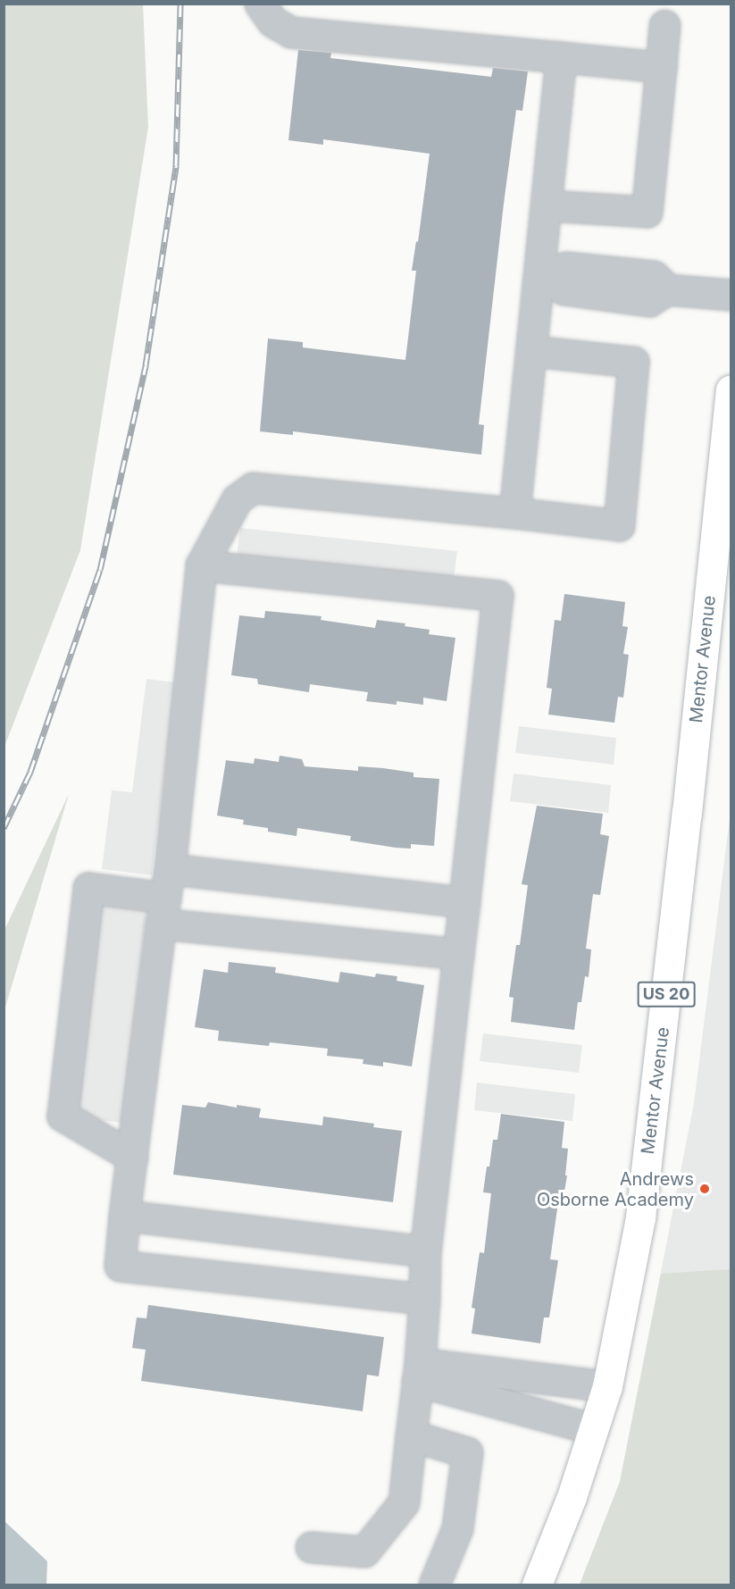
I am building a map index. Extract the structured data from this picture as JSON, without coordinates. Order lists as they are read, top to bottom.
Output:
{
  "streets": {
    "main road": ["Mentor Avenue", "US 20"]
  },
  "places": ["Andrews Osborne Academy"]
}
